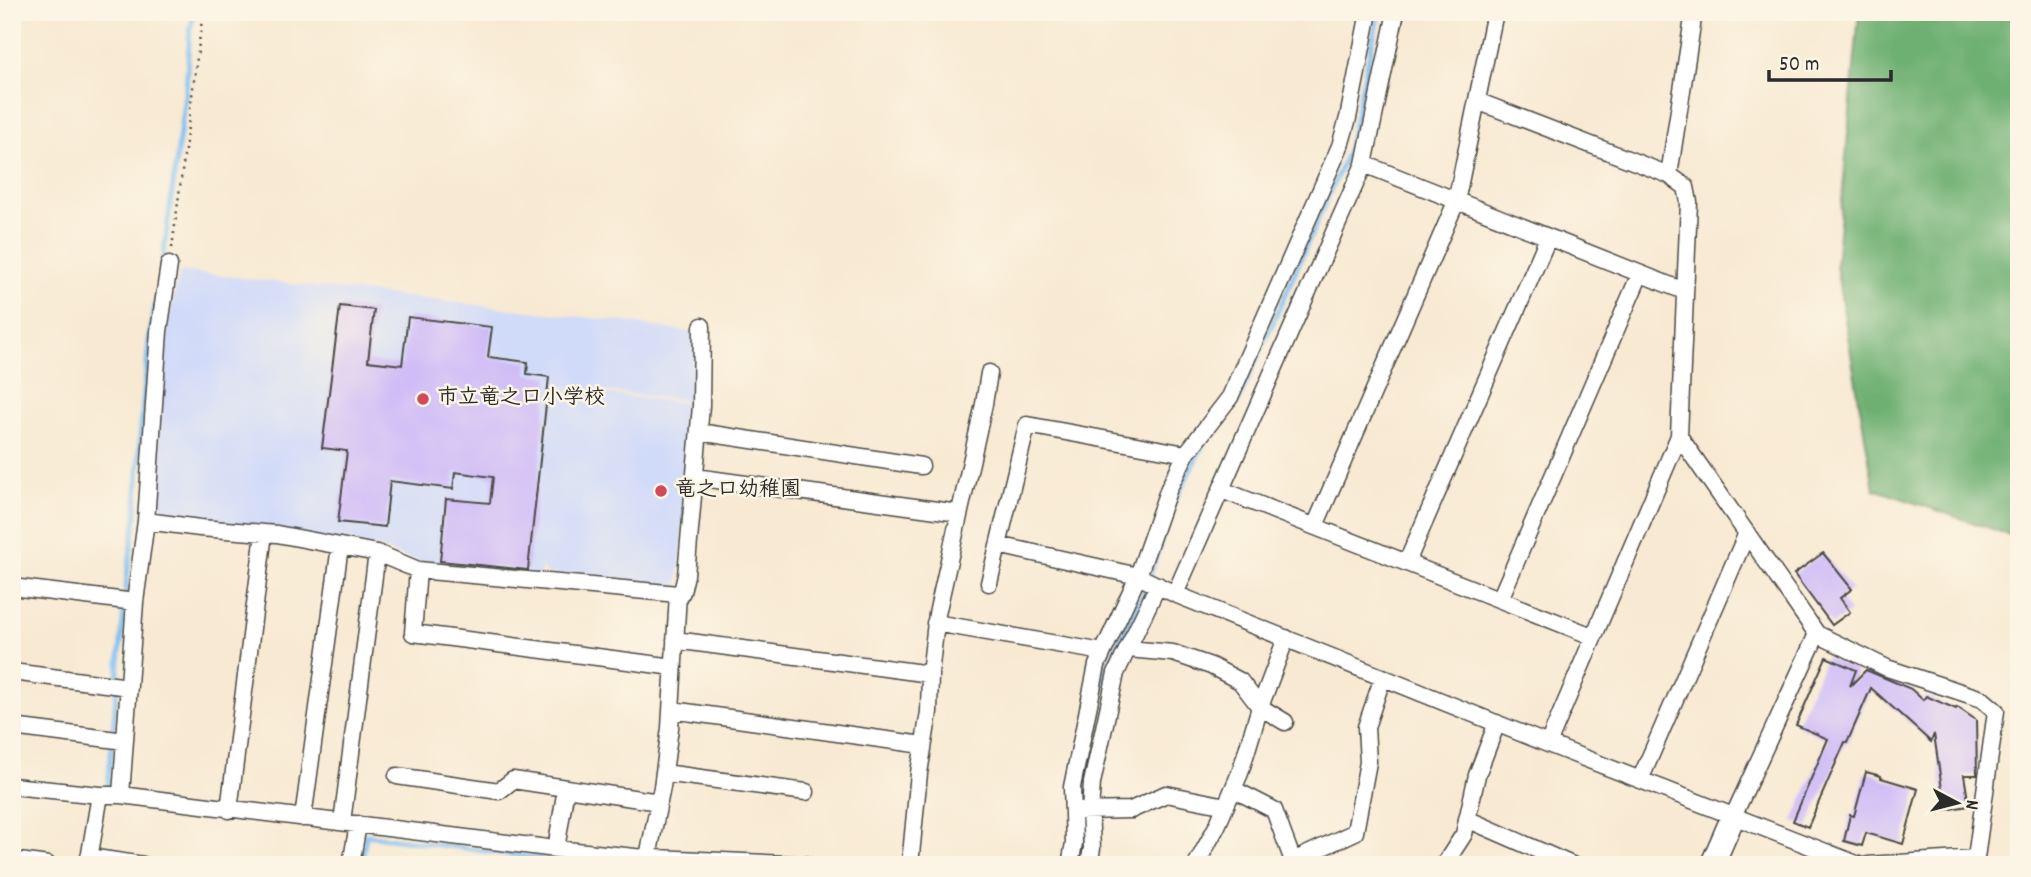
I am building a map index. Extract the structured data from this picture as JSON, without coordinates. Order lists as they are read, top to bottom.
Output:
{
  "places": ["市立竜之口小学校", "竜之口幼稚園"],
  "scale_bar": "50 m",
  "north": "right"
}
